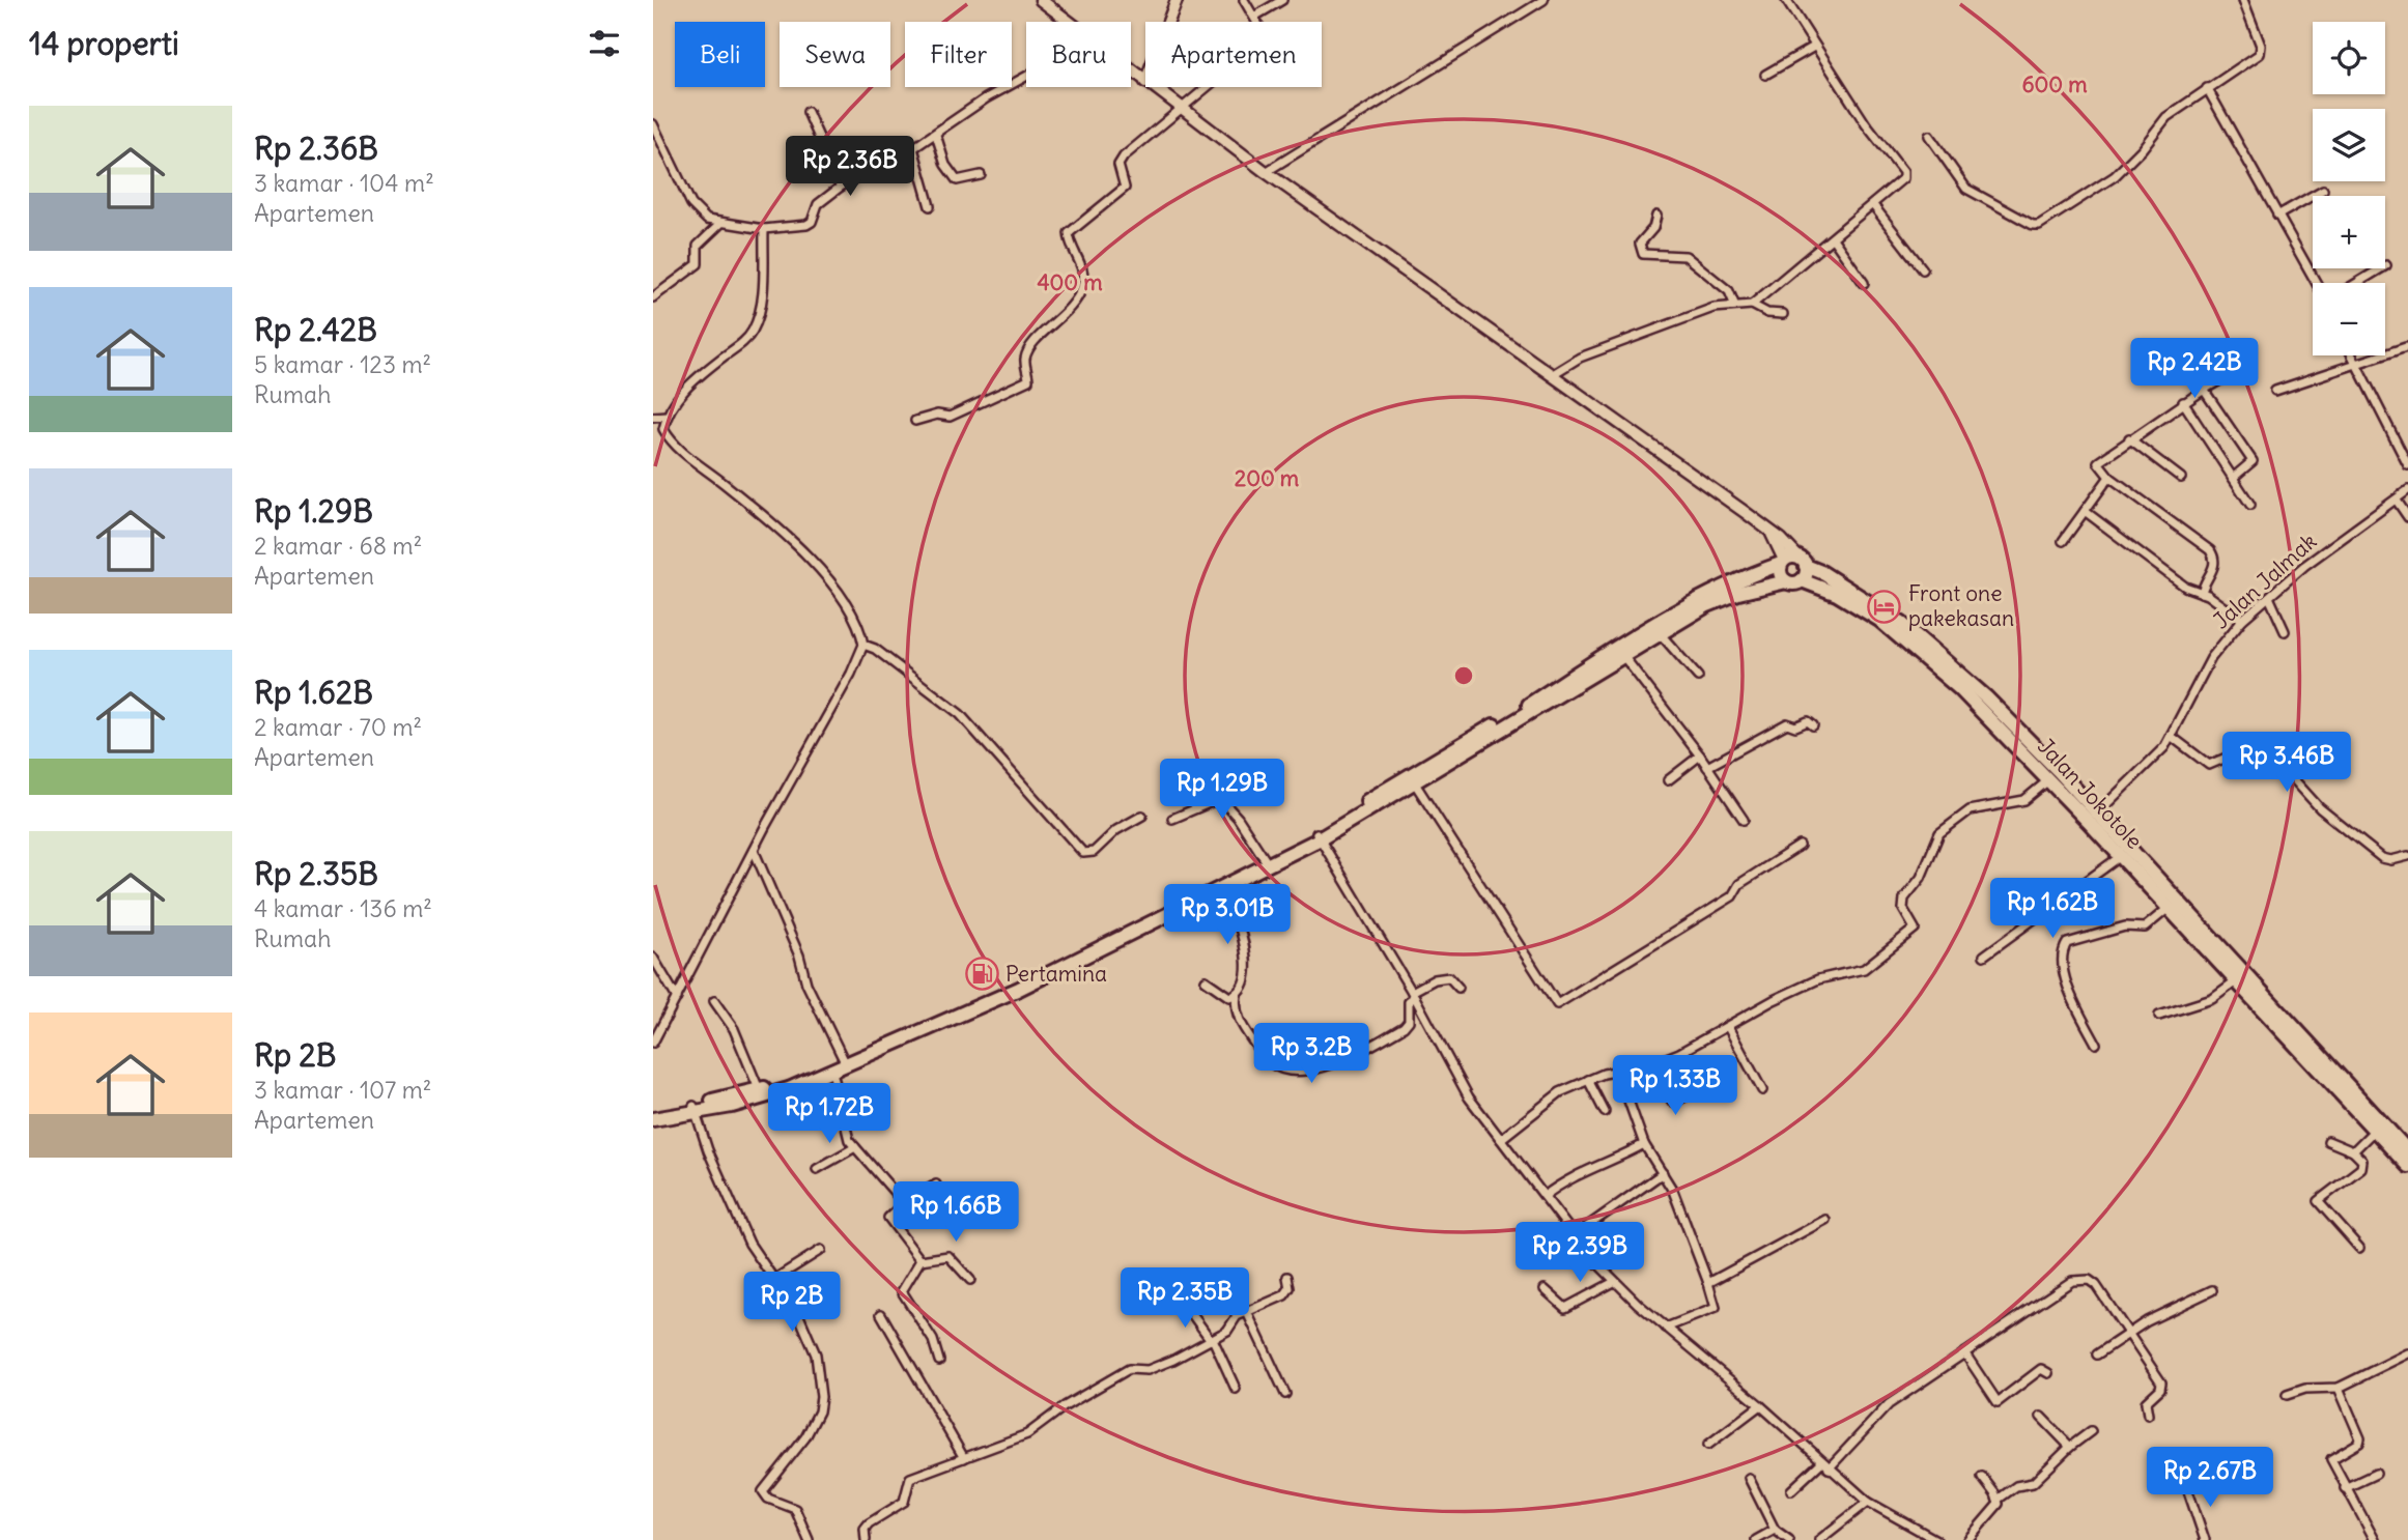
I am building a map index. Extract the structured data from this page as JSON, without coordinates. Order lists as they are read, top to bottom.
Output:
{
  "streets": {
    "highway": ["Jalan Jokotole"],
    "street": ["Jalan Jalmak"]
  },
  "crossings": [
    ["Jalan Jalmak", "Jalan Jokotole"]
  ],
  "places": {
    "hotel": ["Front one pakekasan"],
    "fuel station": ["Pertamina"]
  },
  "page": {
    "heading": "14 properti",
    "map_buttons": ["+", "−"],
    "chip": [
      "Beli",
      "Sewa",
      "Filter",
      "Baru",
      "Apartemen"
    ],
    "list": [
      {
        "name": "Rp 2.36B",
        "note": "3 kamar · 104 m² · Apartemen"
      },
      {
        "name": "Rp 2.42B",
        "note": "5 kamar · 123 m² · Rumah"
      },
      {
        "name": "Rp 1.29B",
        "note": "2 kamar · 68 m² · Apartemen"
      },
      {
        "name": "Rp 1.62B",
        "note": "2 kamar · 70 m² · Apartemen"
      },
      {
        "name": "Rp 2.35B",
        "note": "4 kamar · 136 m² · Rumah"
      },
      {
        "name": "Rp 2B",
        "note": "3 kamar · 107 m² · Apartemen"
      }
    ],
    "price": [
      "Rp 2.36B",
      "Rp 2.42B",
      "Rp 3.46B",
      "Rp 1.29B",
      "Rp 1.62B",
      "Rp 3.01B",
      "Rp 3.2B",
      "Rp 1.33B",
      "Rp 1.72B",
      "Rp 1.66B",
      "Rp 2.39B",
      "Rp 2.35B",
      "Rp 2B",
      "Rp 2.67B"
    ]
  },
  "rings": ["600 m", "400 m", "200 m"]
}
